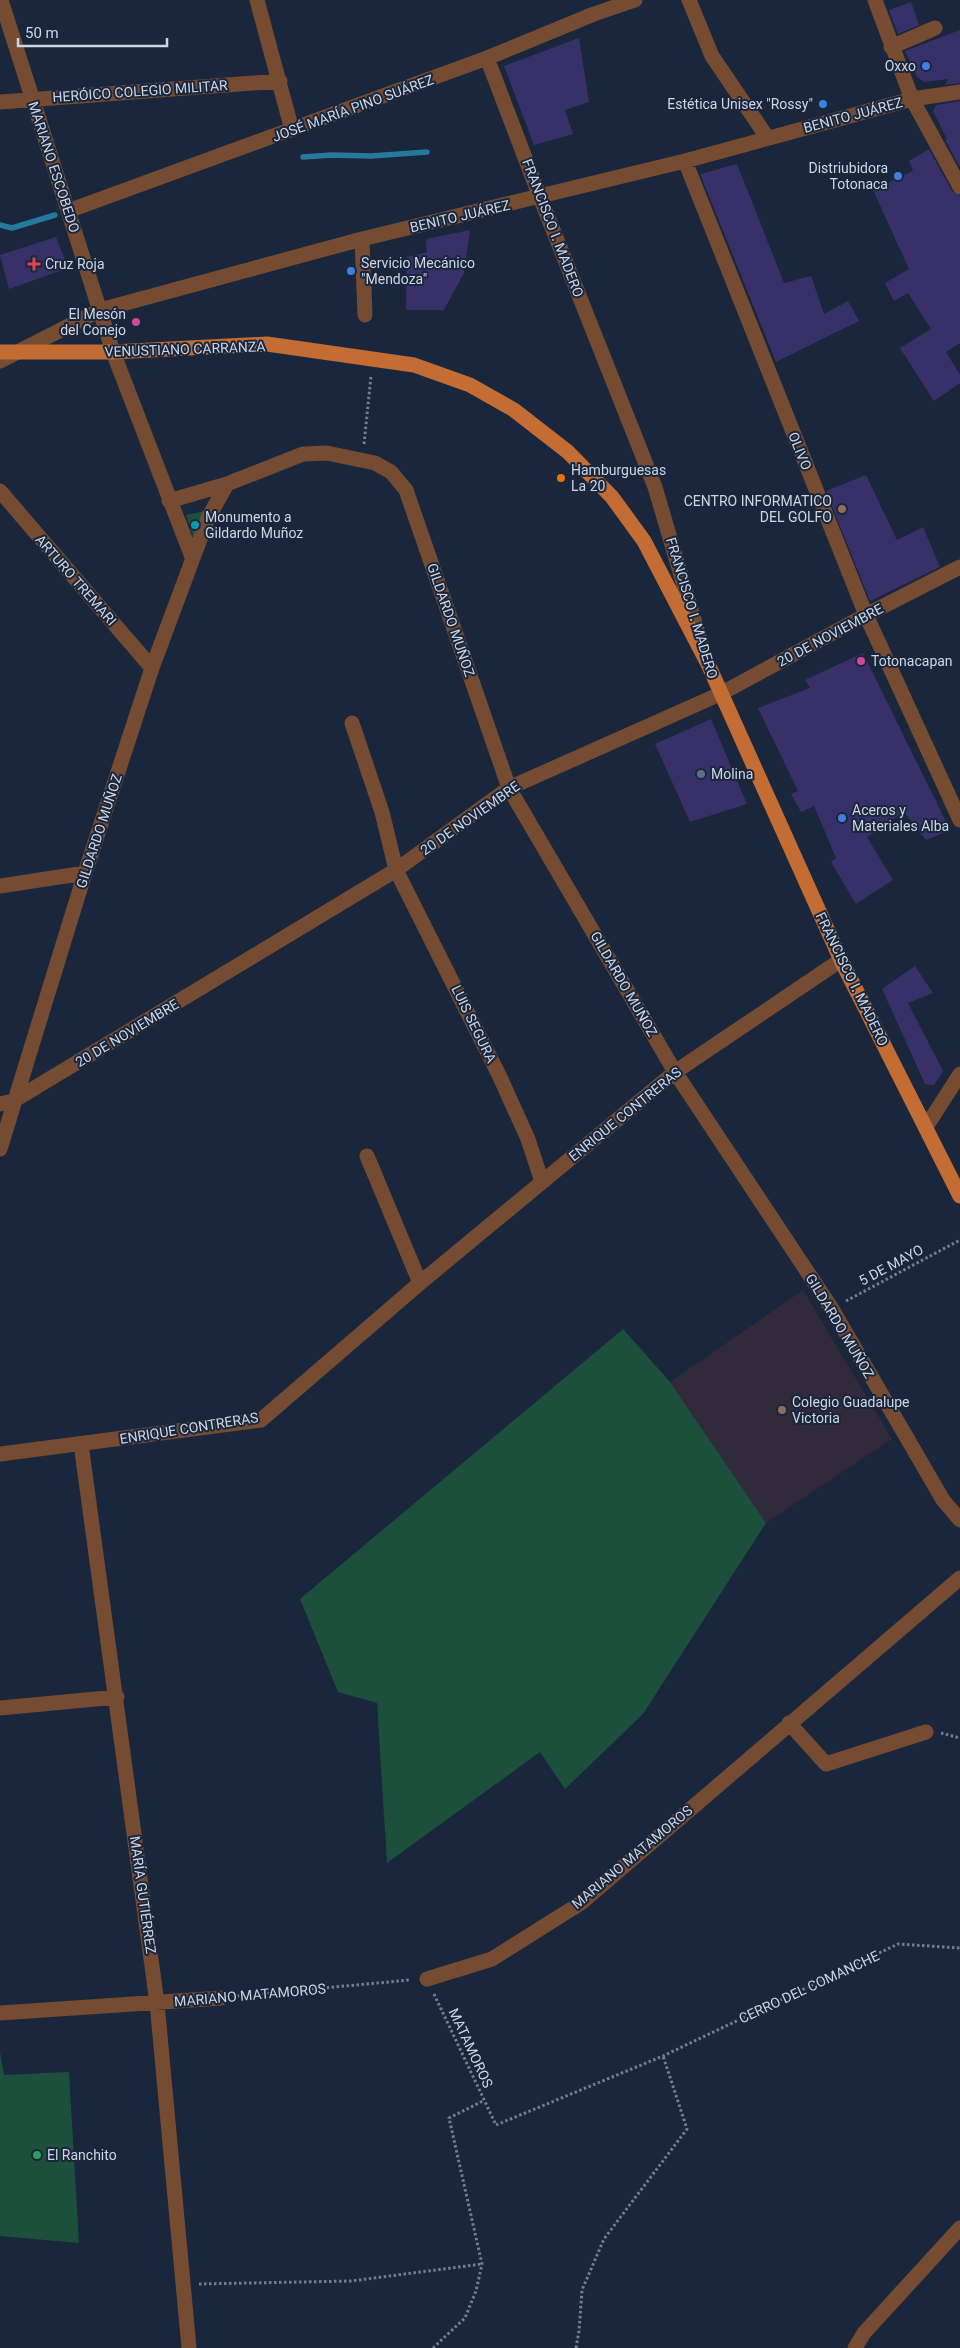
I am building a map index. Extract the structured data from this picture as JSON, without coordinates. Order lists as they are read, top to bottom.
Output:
{
  "streets": {
    "main road": ["FRANCISCO I. MADERO", "VENUSTIANO CARRANZA"],
    "street": [
      "HERÓICO COLEGIO MILITAR",
      "JOSÉ MARÍA PINO SUÁREZ",
      "BENITO JUÁREZ",
      "MARIANO ESCOBEDO",
      "OLIVO",
      "ARTURO TREMARI",
      "GILDARDO MUÑOZ",
      "20 DE NOVIEMBRE",
      "LUIS SEGURA",
      "ENRIQUE CONTRERAS",
      "MARIANO MATAMOROS",
      "MARÍA GUTIÉRREZ"
    ],
    "path": ["5 DE MAYO", "CERRO DEL COMANCHE", "MATAMOROS"]
  },
  "crossings": [
    ["HERÓICO COLEGIO MILITAR", "MARIANO ESCOBEDO"],
    ["JOSÉ MARÍA PINO SUÁREZ", "MARIANO ESCOBEDO"],
    ["JOSÉ MARÍA PINO SUÁREZ", "FRANCISCO I. MADERO"],
    ["BENITO JUÁREZ", "MARIANO ESCOBEDO"],
    ["BENITO JUÁREZ", "FRANCISCO I. MADERO"],
    ["BENITO JUÁREZ", "VENUSTIANO CARRANZA"],
    ["BENITO JUÁREZ", "OLIVO"],
    ["MARIANO ESCOBEDO", "VENUSTIANO CARRANZA"],
    ["MARIANO ESCOBEDO", "GILDARDO MUÑOZ"],
    ["FRANCISCO I. MADERO", "VENUSTIANO CARRANZA"],
    ["FRANCISCO I. MADERO", "20 DE NOVIEMBRE"],
    ["FRANCISCO I. MADERO", "ENRIQUE CONTRERAS"],
    ["OLIVO", "20 DE NOVIEMBRE"],
    ["ARTURO TREMARI", "GILDARDO MUÑOZ"],
    ["GILDARDO MUÑOZ", "20 DE NOVIEMBRE"],
    ["GILDARDO MUÑOZ", "ENRIQUE CONTRERAS"],
    ["GILDARDO MUÑOZ", "5 DE MAYO"],
    ["20 DE NOVIEMBRE", "LUIS SEGURA"],
    ["LUIS SEGURA", "ENRIQUE CONTRERAS"],
    ["ENRIQUE CONTRERAS", "MARÍA GUTIÉRREZ"],
    ["MARIANO MATAMOROS", "MARÍA GUTIÉRREZ"],
    ["MARIANO MATAMOROS", "MATAMOROS"],
    ["CERRO DEL COMANCHE", "MATAMOROS"]
  ],
  "places": {
    "other": [
      "Oxxo",
      "Estética Unisex \"Rossy\"",
      "Distriubidora Totonaca",
      "Servicio Mecánico \"Mendoza\"",
      "El Mesón del Conejo",
      "Hamburguesas La 20",
      "CENTRO INFORMATICO DEL GOLFO",
      "Monumento a Gildardo Muñoz",
      "Totonacapan",
      "Molina",
      "Aceros y Materiales Alba",
      "Colegio Guadalupe Victoria",
      "El Ranchito"
    ],
    "health": ["Cruz Roja"]
  },
  "scale_bar": "50 m"
}
